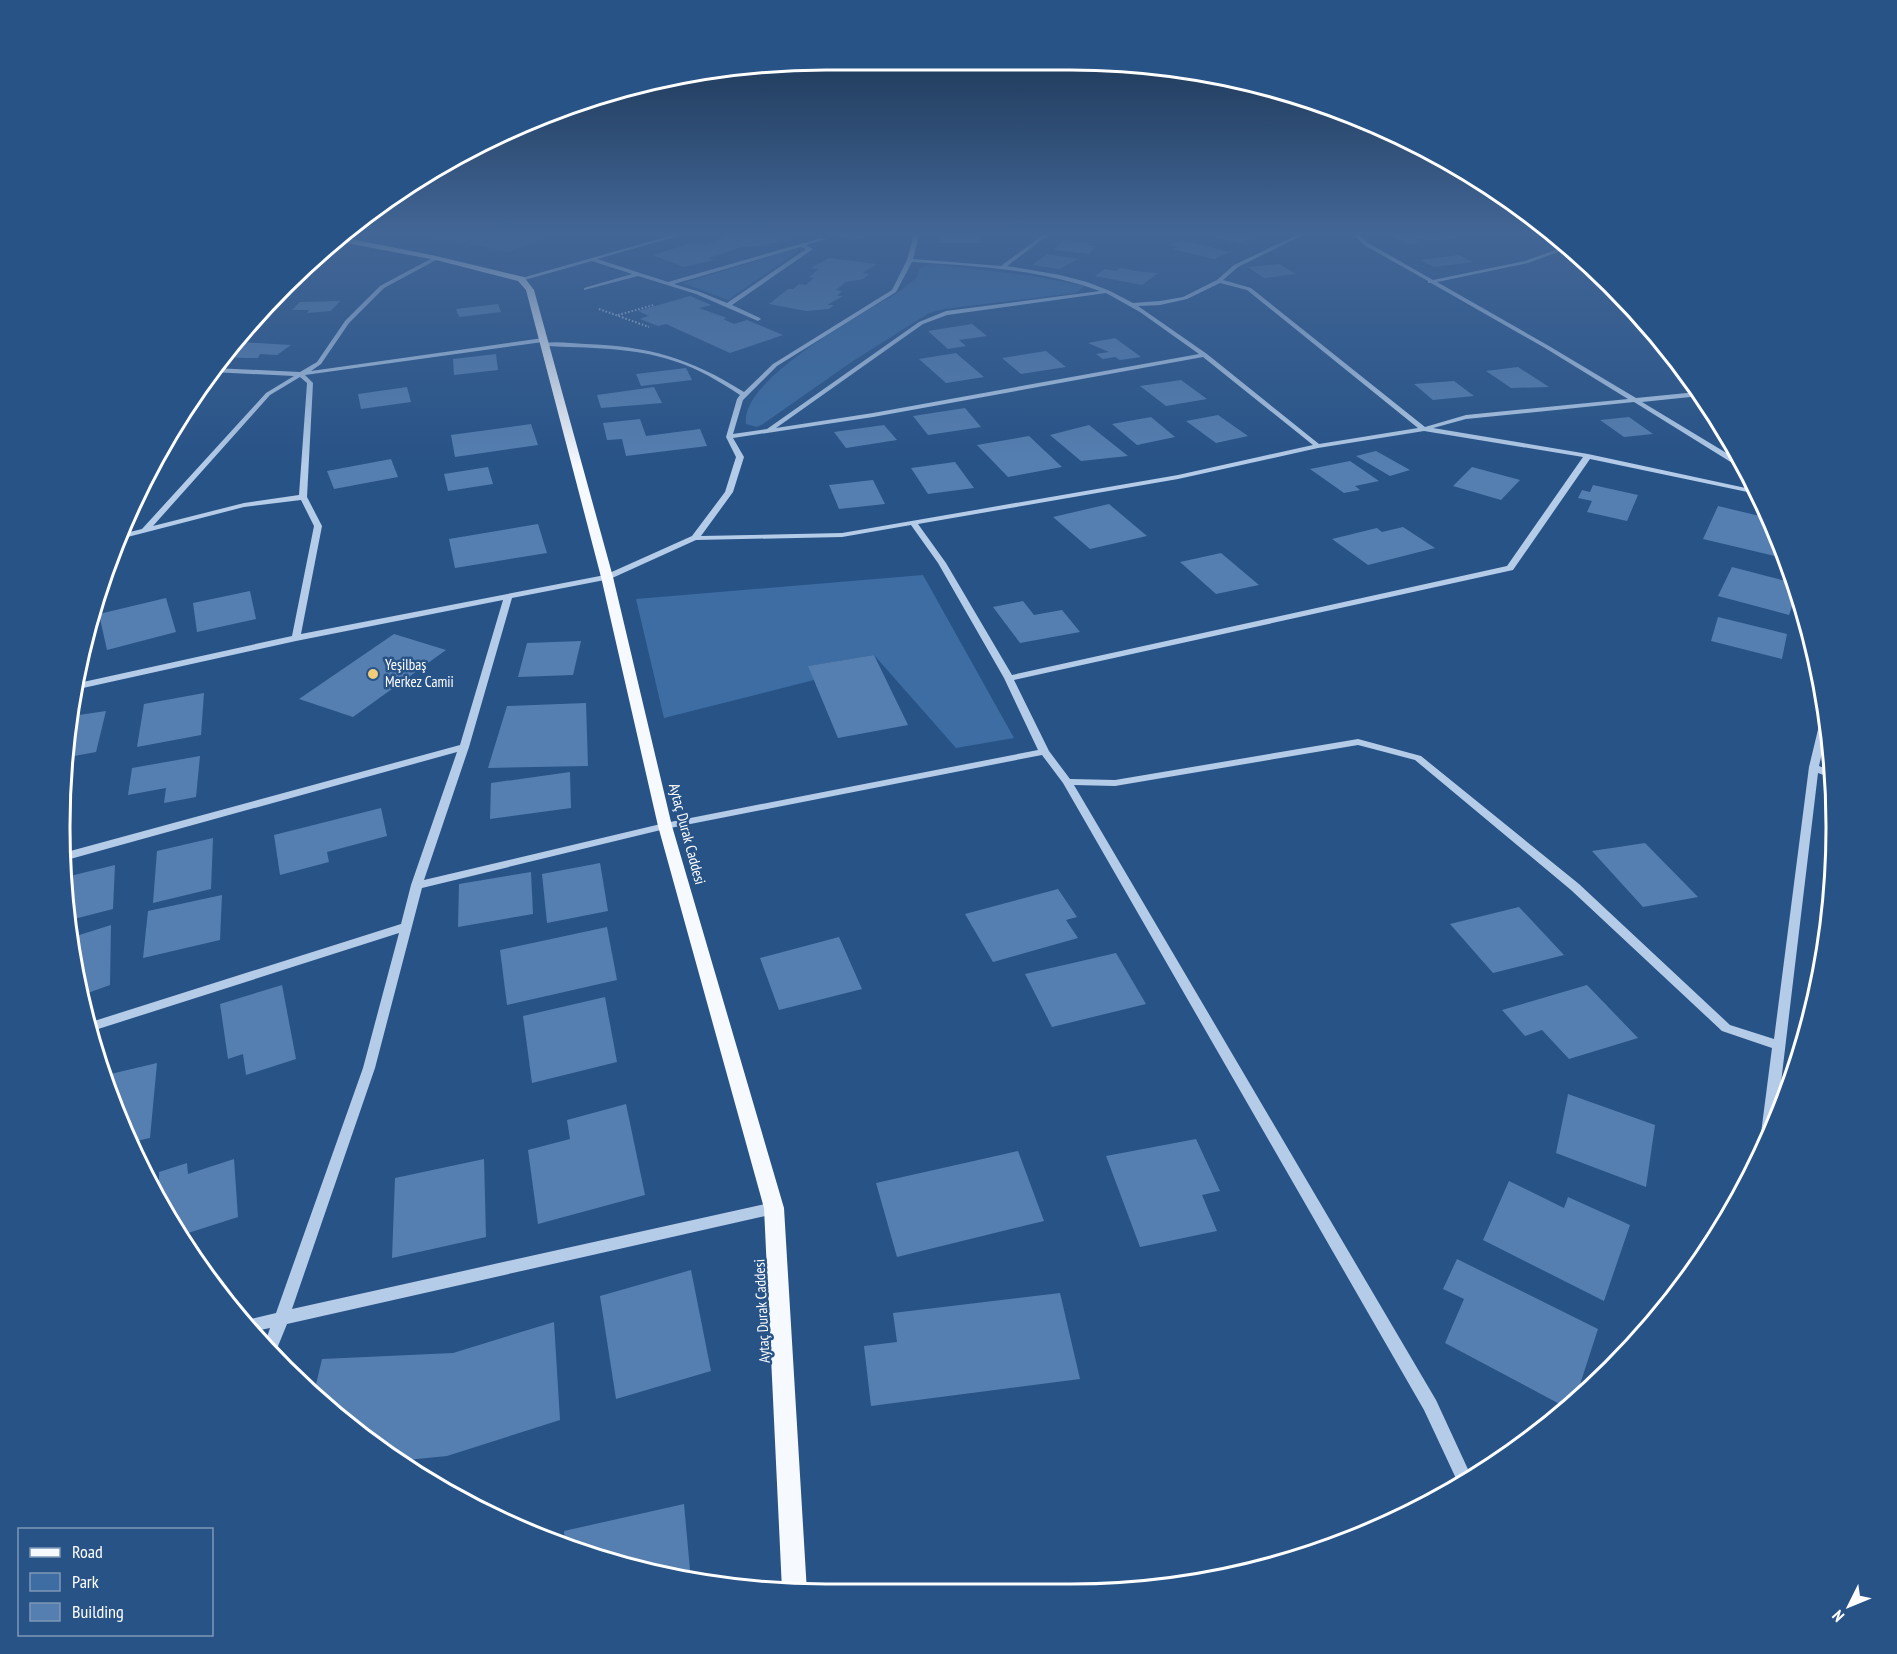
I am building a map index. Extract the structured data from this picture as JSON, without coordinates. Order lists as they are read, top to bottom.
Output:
{
  "streets": {
    "main road": ["Aytaç Durak Caddesi"]
  },
  "places": ["Yeşilbaş Merkez Camii"],
  "legend": ["Road", "Park", "Building"],
  "north": "bottom left"
}
